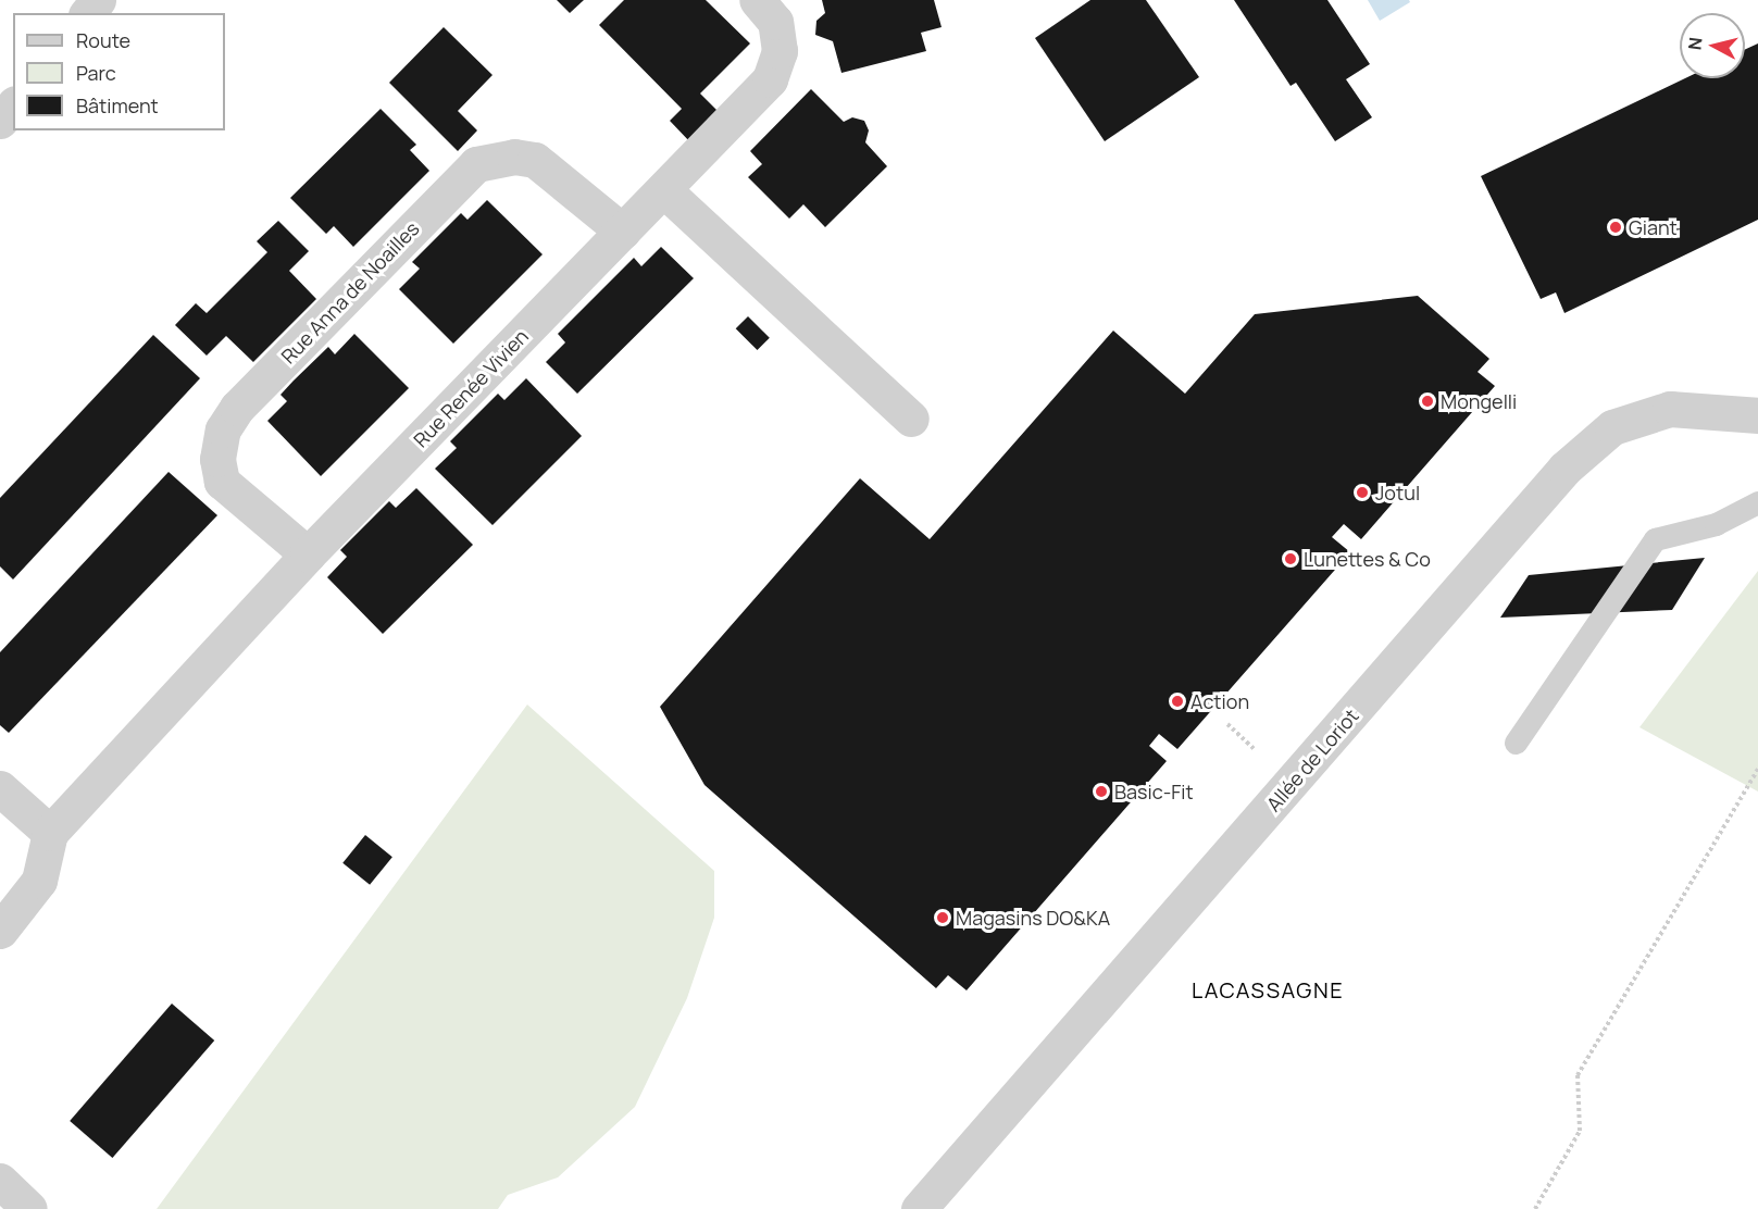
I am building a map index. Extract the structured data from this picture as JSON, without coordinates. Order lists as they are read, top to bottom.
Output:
{
  "streets": {
    "street": ["Rue Anna de Noailles", "Rue Renée Vivien", "Allée de Loriot"]
  },
  "crossings": [
    ["Rue Anna de Noailles", "Rue Renée Vivien"]
  ],
  "districts": ["LACASSAGNE"],
  "places": [
    "Giant",
    "Mongelli",
    "Jotul",
    "Lunettes & Co",
    "Action",
    "Basic-Fit",
    "Magasins DO&KA"
  ],
  "legend": ["Route", "Parc", "Bâtiment"],
  "north": "left"
}
